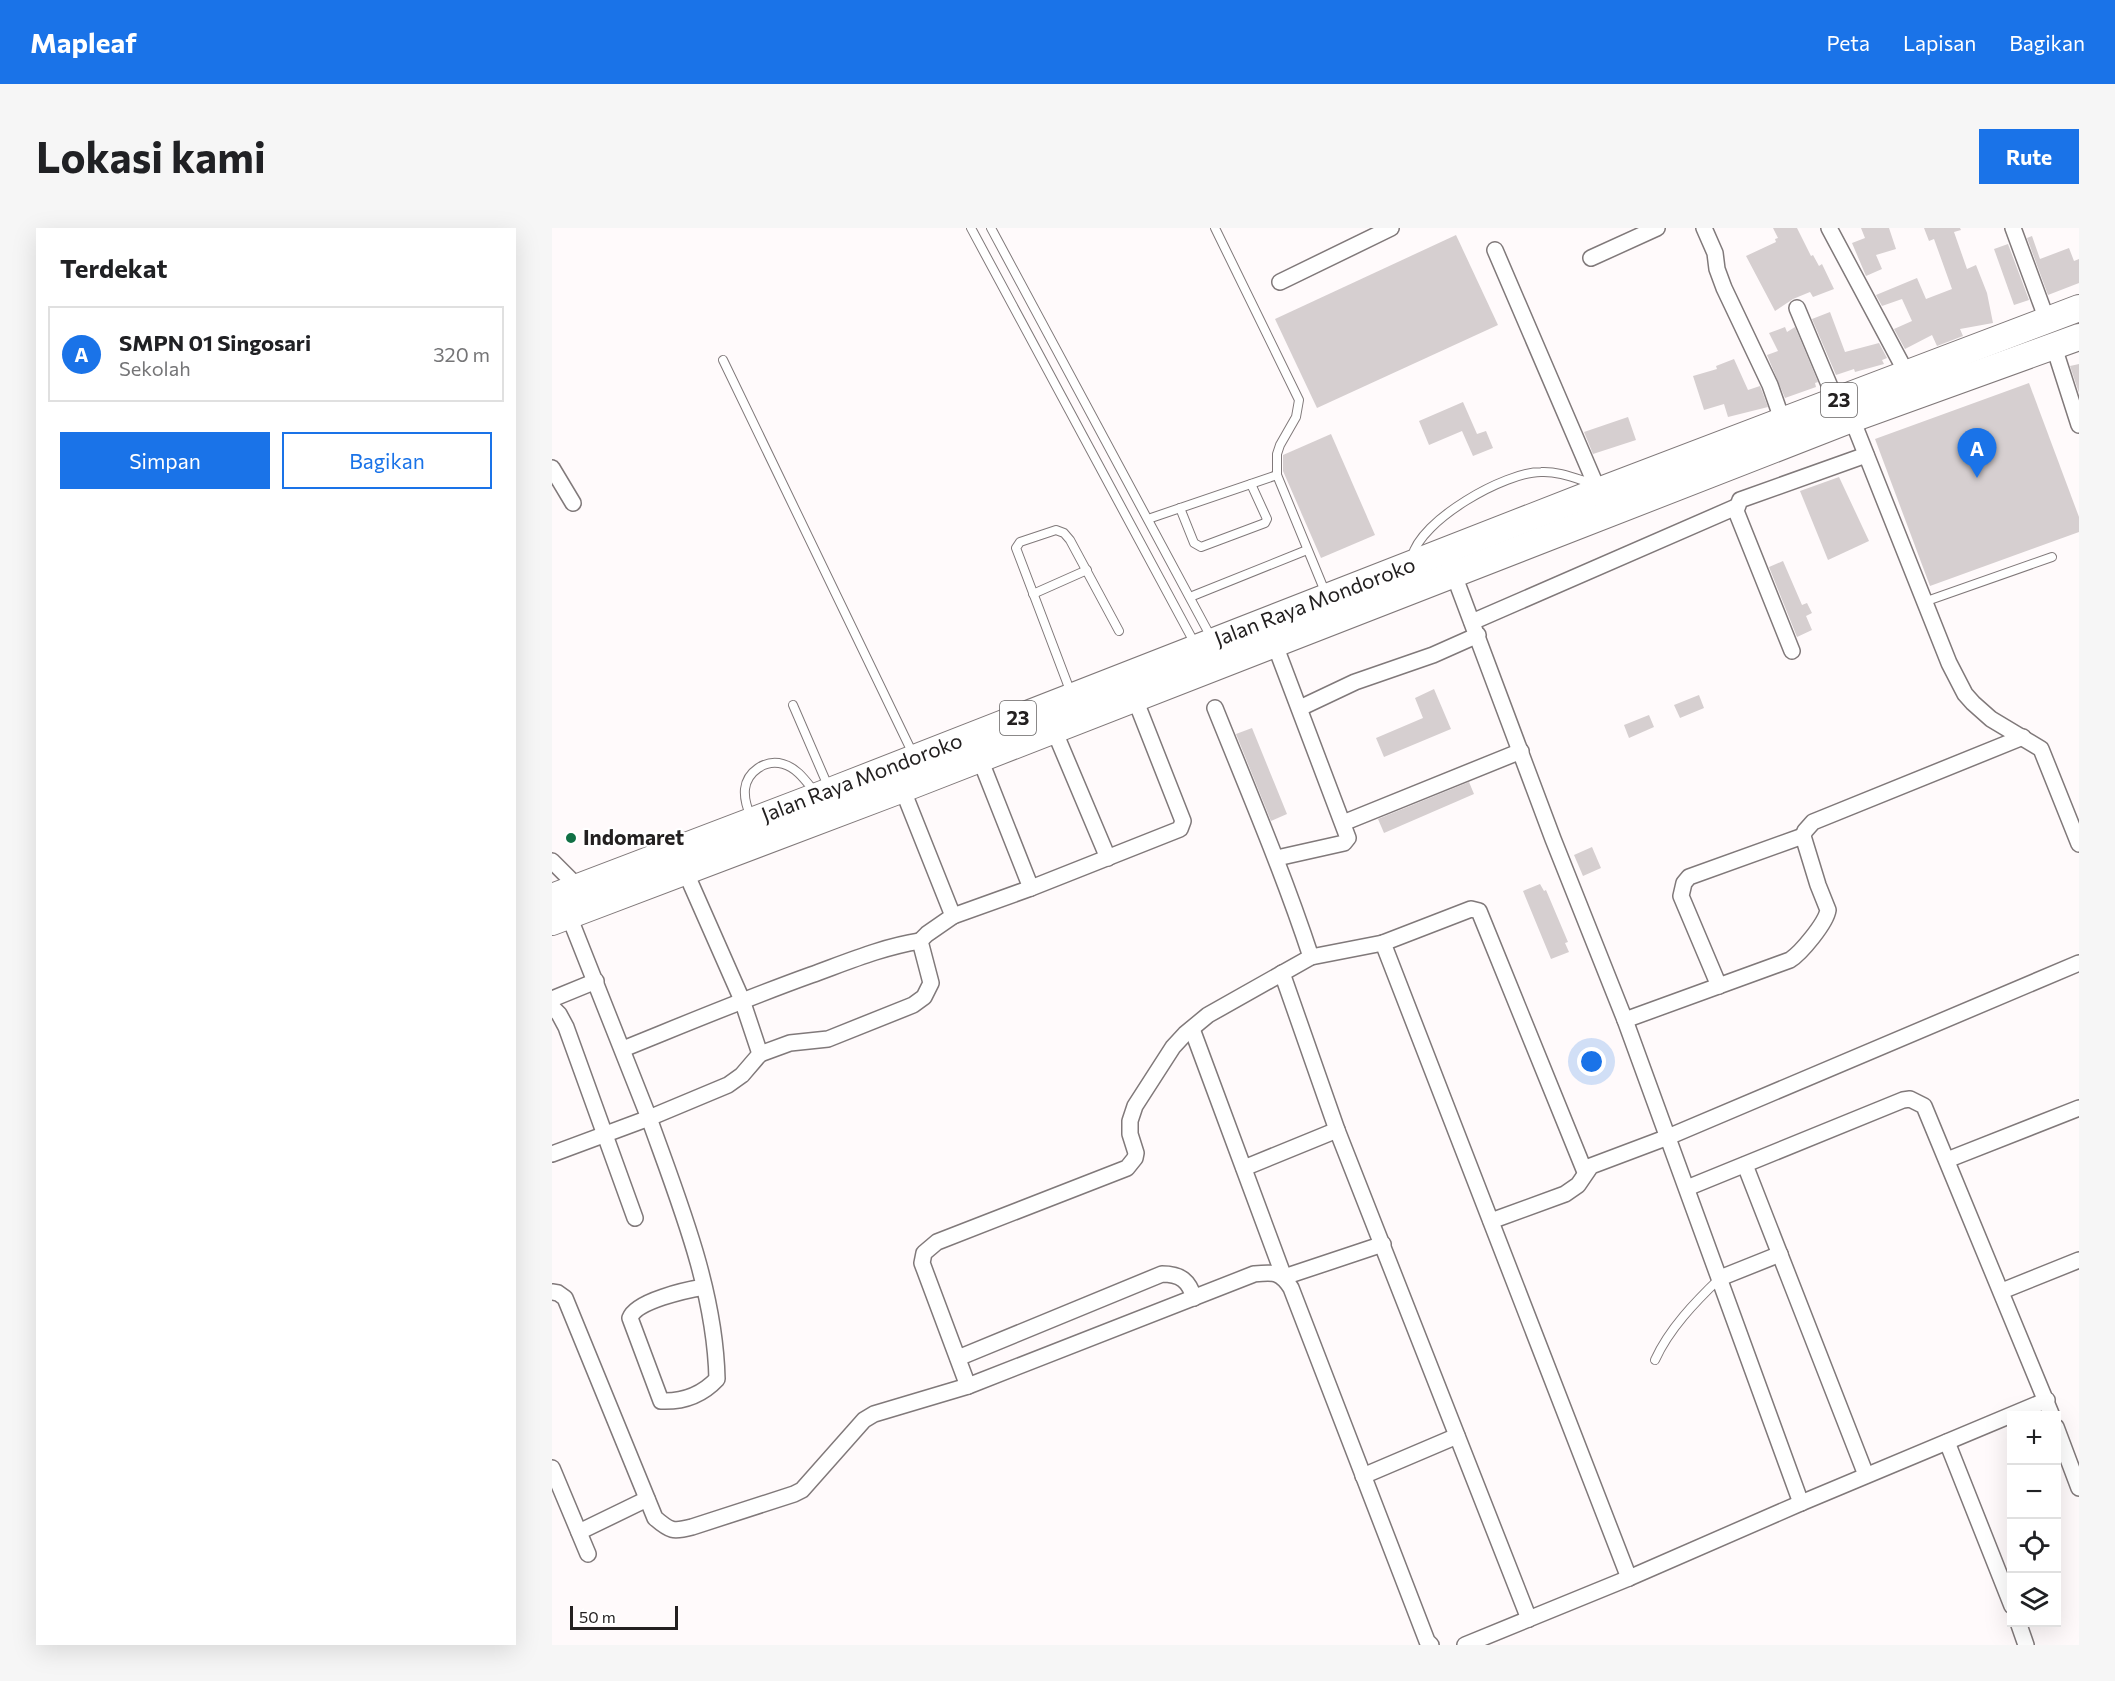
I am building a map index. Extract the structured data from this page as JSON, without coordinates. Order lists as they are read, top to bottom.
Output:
{
  "streets": {
    "highway": ["23", "Jalan Raya Mondoroko"]
  },
  "places": ["Indomaret"],
  "scale_bar": "50 m",
  "page": {
    "header": "Mapleaf",
    "nav": ["Peta", "Lapisan", "Bagikan"],
    "buttons": [
      "Rute",
      ["Simpan", "Bagikan"]
    ],
    "title": "Lokasi kami",
    "heading": "Terdekat",
    "list": [
      {
        "mark": "A",
        "name": "SMPN 01 Singosari",
        "note": "Sekolah",
        "value": "320 m"
      }
    ],
    "pins": "A",
    "map_buttons": ["+", "−"],
    "scale": "50 m"
  }
}
